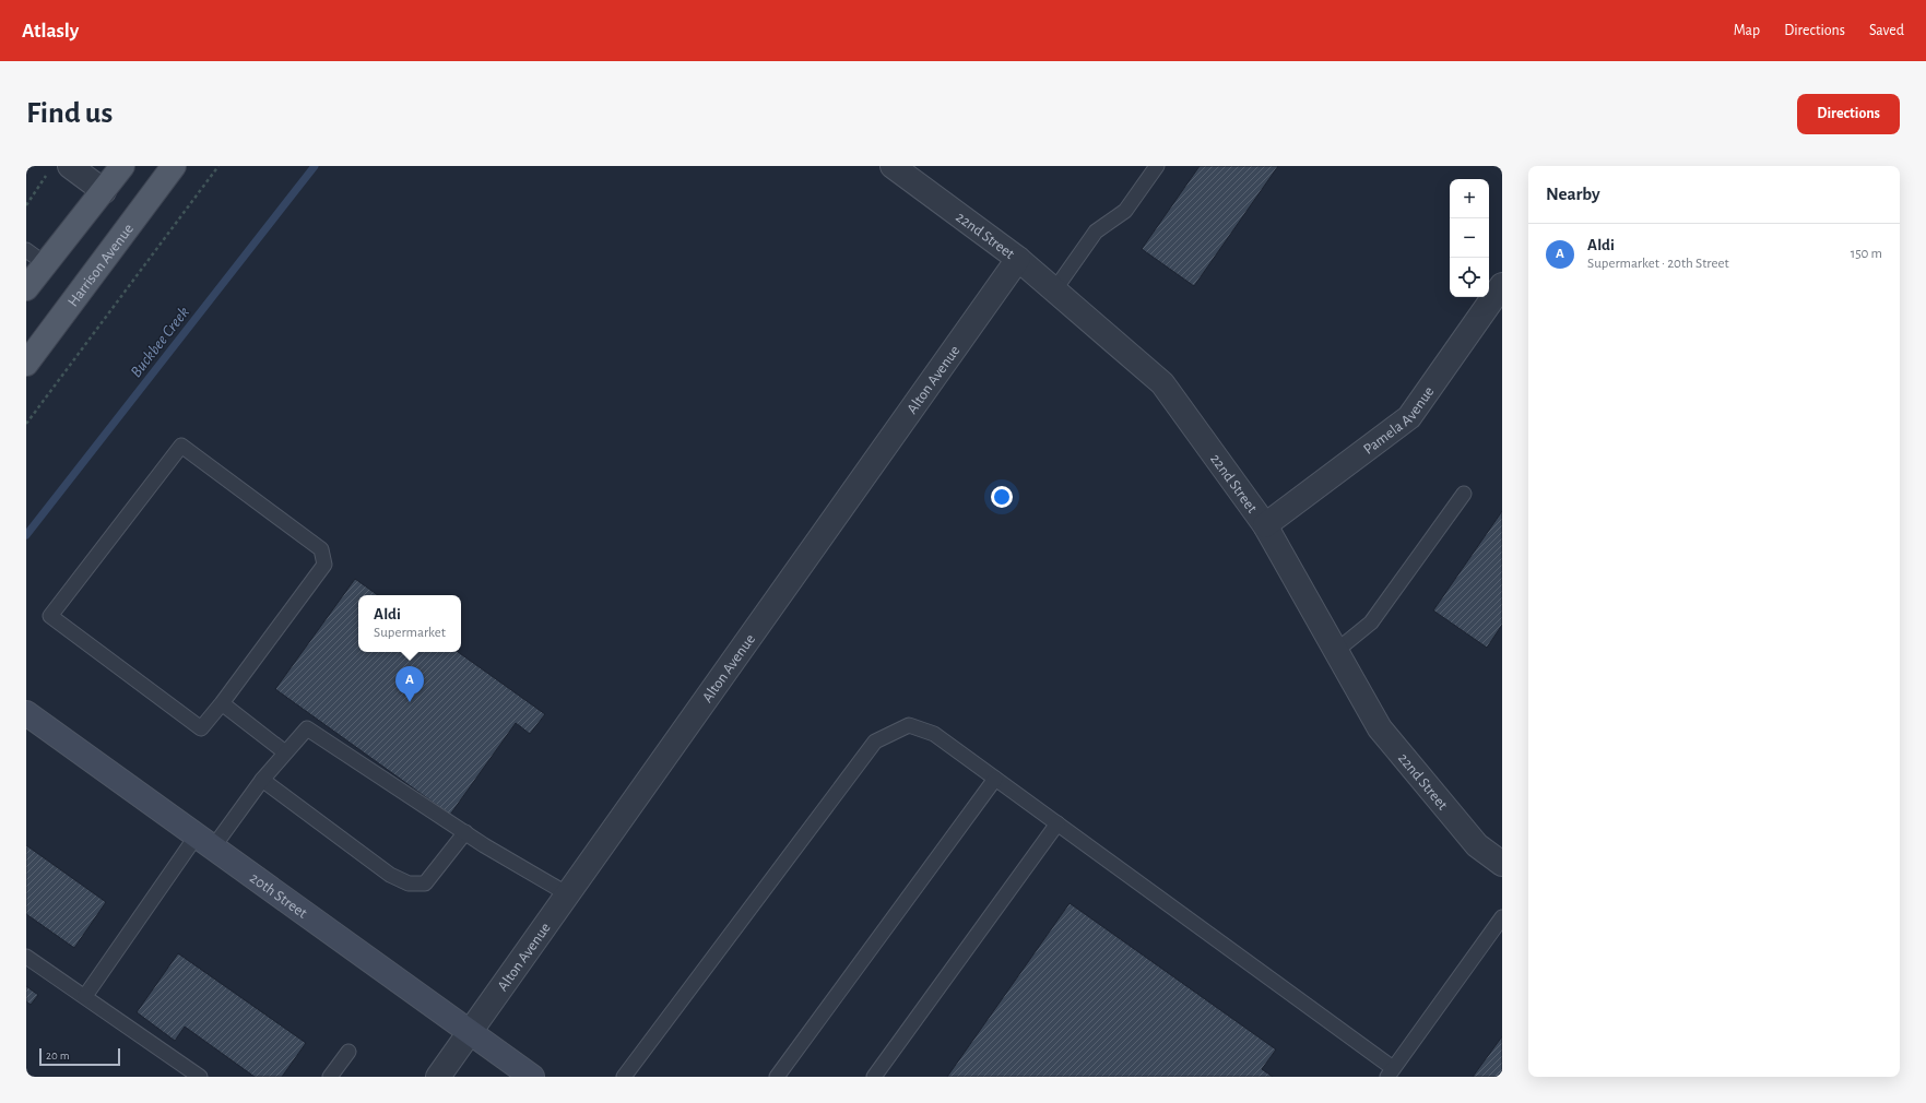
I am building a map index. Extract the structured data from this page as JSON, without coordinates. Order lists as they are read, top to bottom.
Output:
{
  "streets": {
    "main road": ["Harrison Avenue"],
    "street": [
      "22nd Street",
      "Alton Avenue",
      "Pamela Avenue",
      "20th Street"
    ]
  },
  "crossings": [
    ["22nd Street", "Alton Avenue"],
    ["22nd Street", "Pamela Avenue"],
    ["Alton Avenue", "20th Street"]
  ],
  "water": ["Buckbee Creek"],
  "scale_bar": "20 m",
  "page": {
    "header": "Atlasly",
    "nav": ["Map", "Directions", "Saved"],
    "buttons": "Directions",
    "title": "Find us",
    "heading": "Nearby",
    "map_buttons": ["+", "−"],
    "list": [
      {
        "mark": "A",
        "name": "Aldi",
        "note": "Supermarket · 20th Street",
        "value": "150 m"
      }
    ],
    "popup": ["Aldi", "Supermarket"],
    "pins": "A",
    "scale": "20 m"
  }
}
